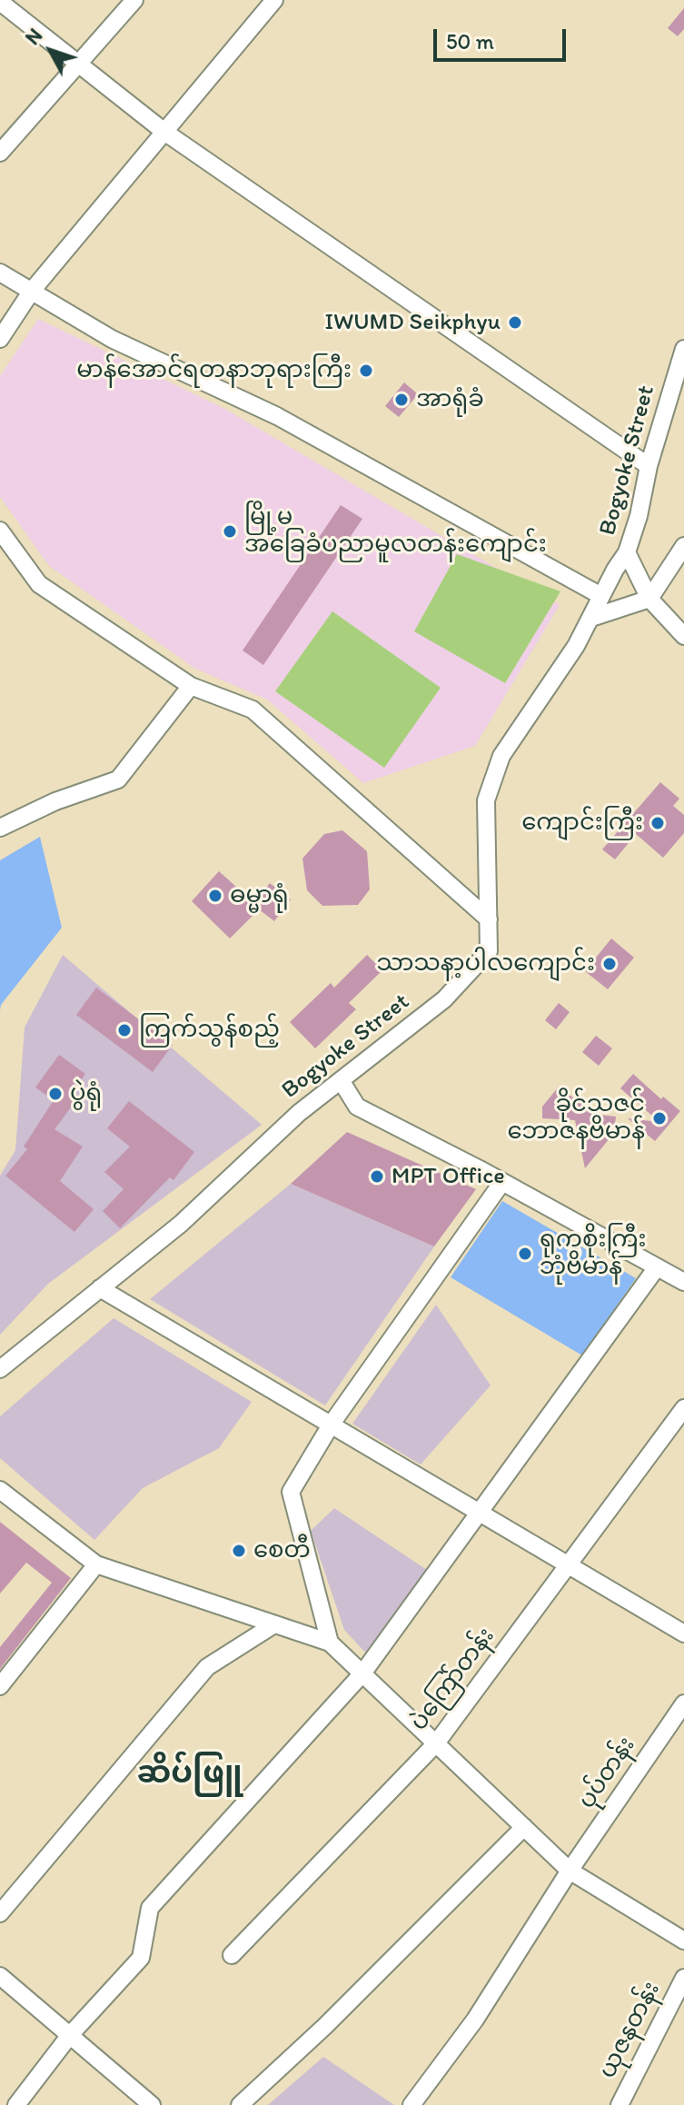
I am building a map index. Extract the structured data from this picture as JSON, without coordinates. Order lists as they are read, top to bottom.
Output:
{
  "streets": {
    "street": [
      "Bogyoke Street",
      "ပဲကြော်တန်း",
      "ပုပ်တန်း",
      "ယုဇနတန်း"
    ]
  },
  "districts": ["ဆိပ်ဖြူ"],
  "places": [
    "IWUMD Seikphyu",
    "မာန်အောင်ရတနာဘုရားကြီး",
    "အာရုံခံ",
    "မြို့မ အခြေခံပညာမူလတန်းကျောင်း",
    "ကျောင်းကြီး",
    "ဓမ္မာရုံ",
    "သာသနာ့ပါလကျောင်း",
    "ကြက်သွန်စည့်",
    "ပွဲရုံ",
    "ခိုင်သဇင် ဘောဇနဗိမာန်",
    "MPT Office",
    "ရုက္ခစိုးကြီး ဘုံဗိမာန်",
    "စေတီ"
  ],
  "scale_bar": "50 m",
  "north": "top left"
}
